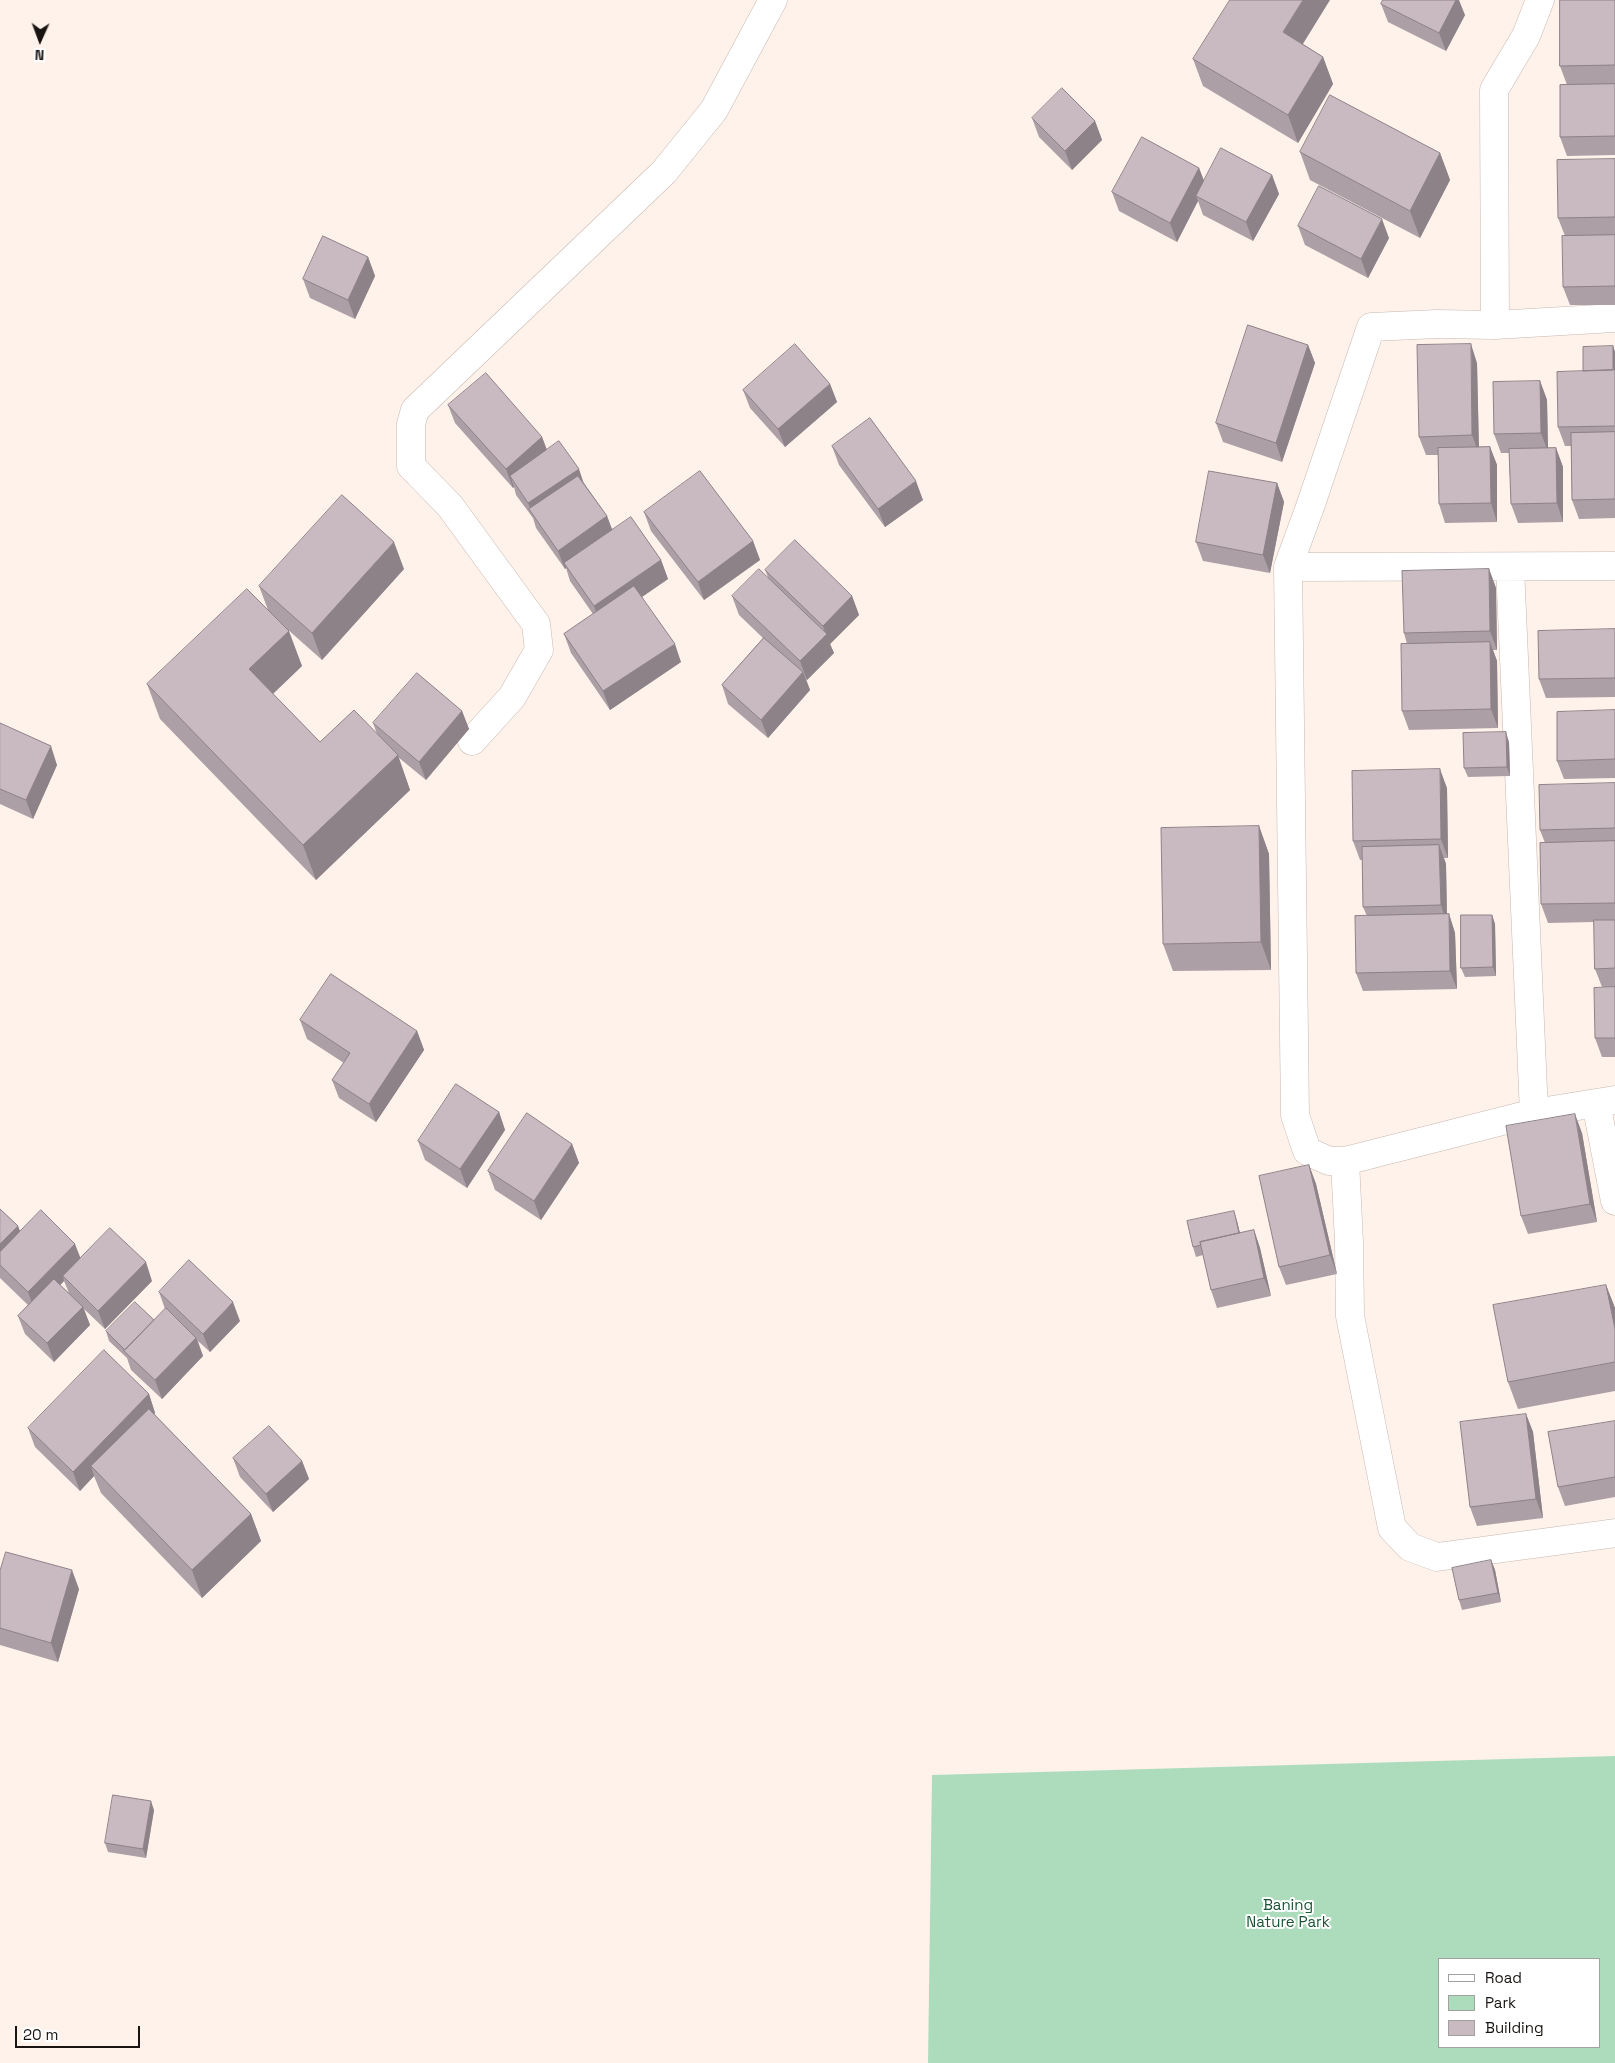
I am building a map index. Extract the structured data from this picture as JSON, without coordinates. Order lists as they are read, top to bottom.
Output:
{
  "parks": ["Baning Nature Park"],
  "legend": ["Road", "Park", "Building"],
  "scale_bar": "20 m",
  "north": "bottom"
}
